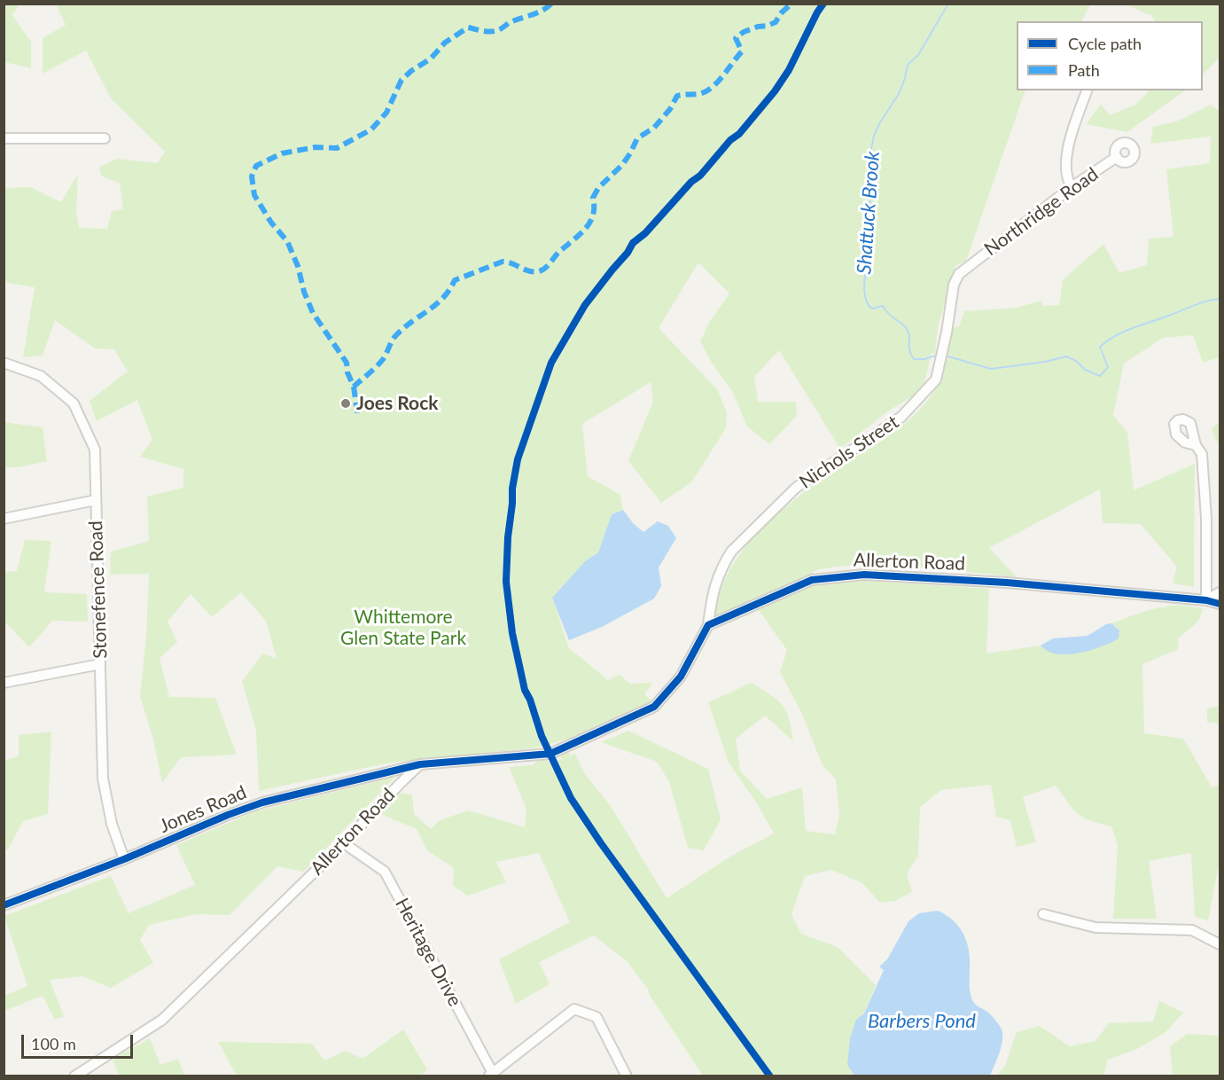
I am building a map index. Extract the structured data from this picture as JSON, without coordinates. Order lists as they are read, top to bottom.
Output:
{
  "streets": {
    "street": [
      "Northridge Road",
      "Nichols Street",
      "Allerton Road",
      "Stonefence Road",
      "Jones Road",
      "Heritage Drive"
    ]
  },
  "crossings": [
    ["Northridge Road", "Nichols Street"],
    ["Nichols Street", "Allerton Road"],
    ["Allerton Road", "Jones Road"],
    ["Allerton Road", "Heritage Drive"],
    ["Stonefence Road", "Jones Road"]
  ],
  "water": ["Shattuck Brook", "Barbers Pond"],
  "parks": ["Whittemore Glen State Park"],
  "places": ["Joes Rock"],
  "legend": ["Cycle path", "Path"],
  "scale_bar": "100 m"
}
